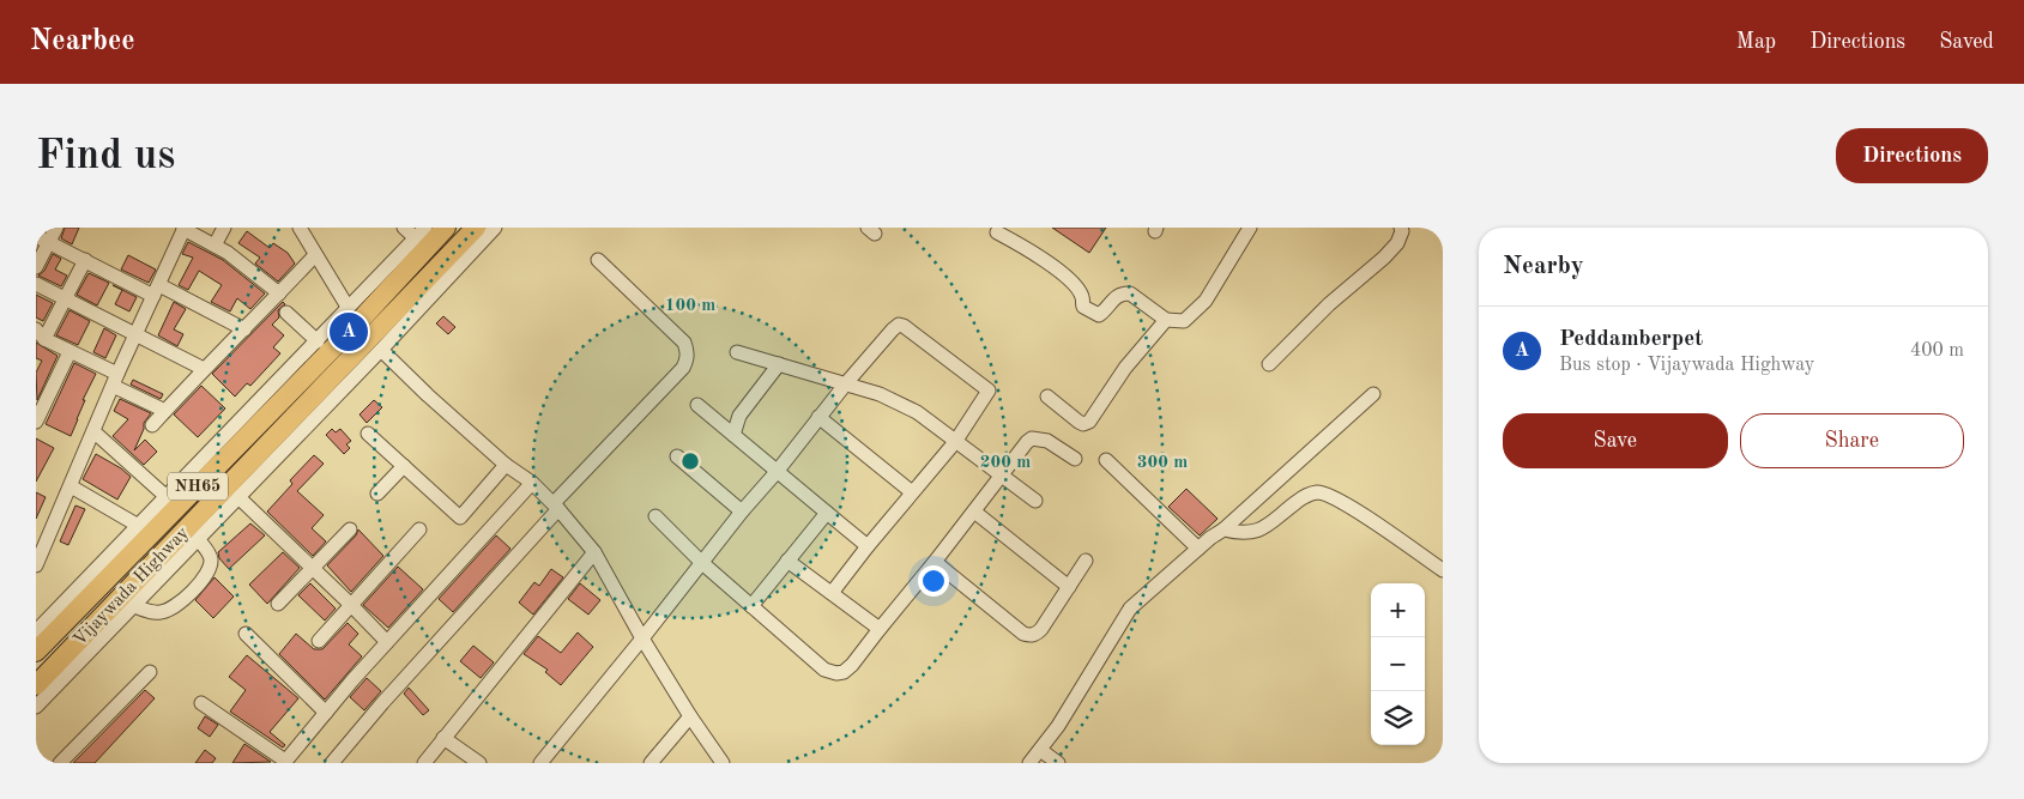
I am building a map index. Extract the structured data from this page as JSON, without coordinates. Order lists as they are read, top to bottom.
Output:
{
  "streets": {
    "highway": ["NH65", "Vijaywada Highway"]
  },
  "page": {
    "header": "Nearbee",
    "nav": ["Map", "Directions", "Saved"],
    "buttons": [
      "Directions",
      ["Save", "Share"]
    ],
    "title": "Find us",
    "heading": "Nearby",
    "list": [
      {
        "mark": "A",
        "name": "Peddamberpet",
        "note": "Bus stop · Vijaywada Highway",
        "value": "400 m"
      }
    ],
    "pins": "A",
    "map_buttons": ["+", "−"]
  },
  "rings": ["100 m", "200 m", "300 m"]
}
